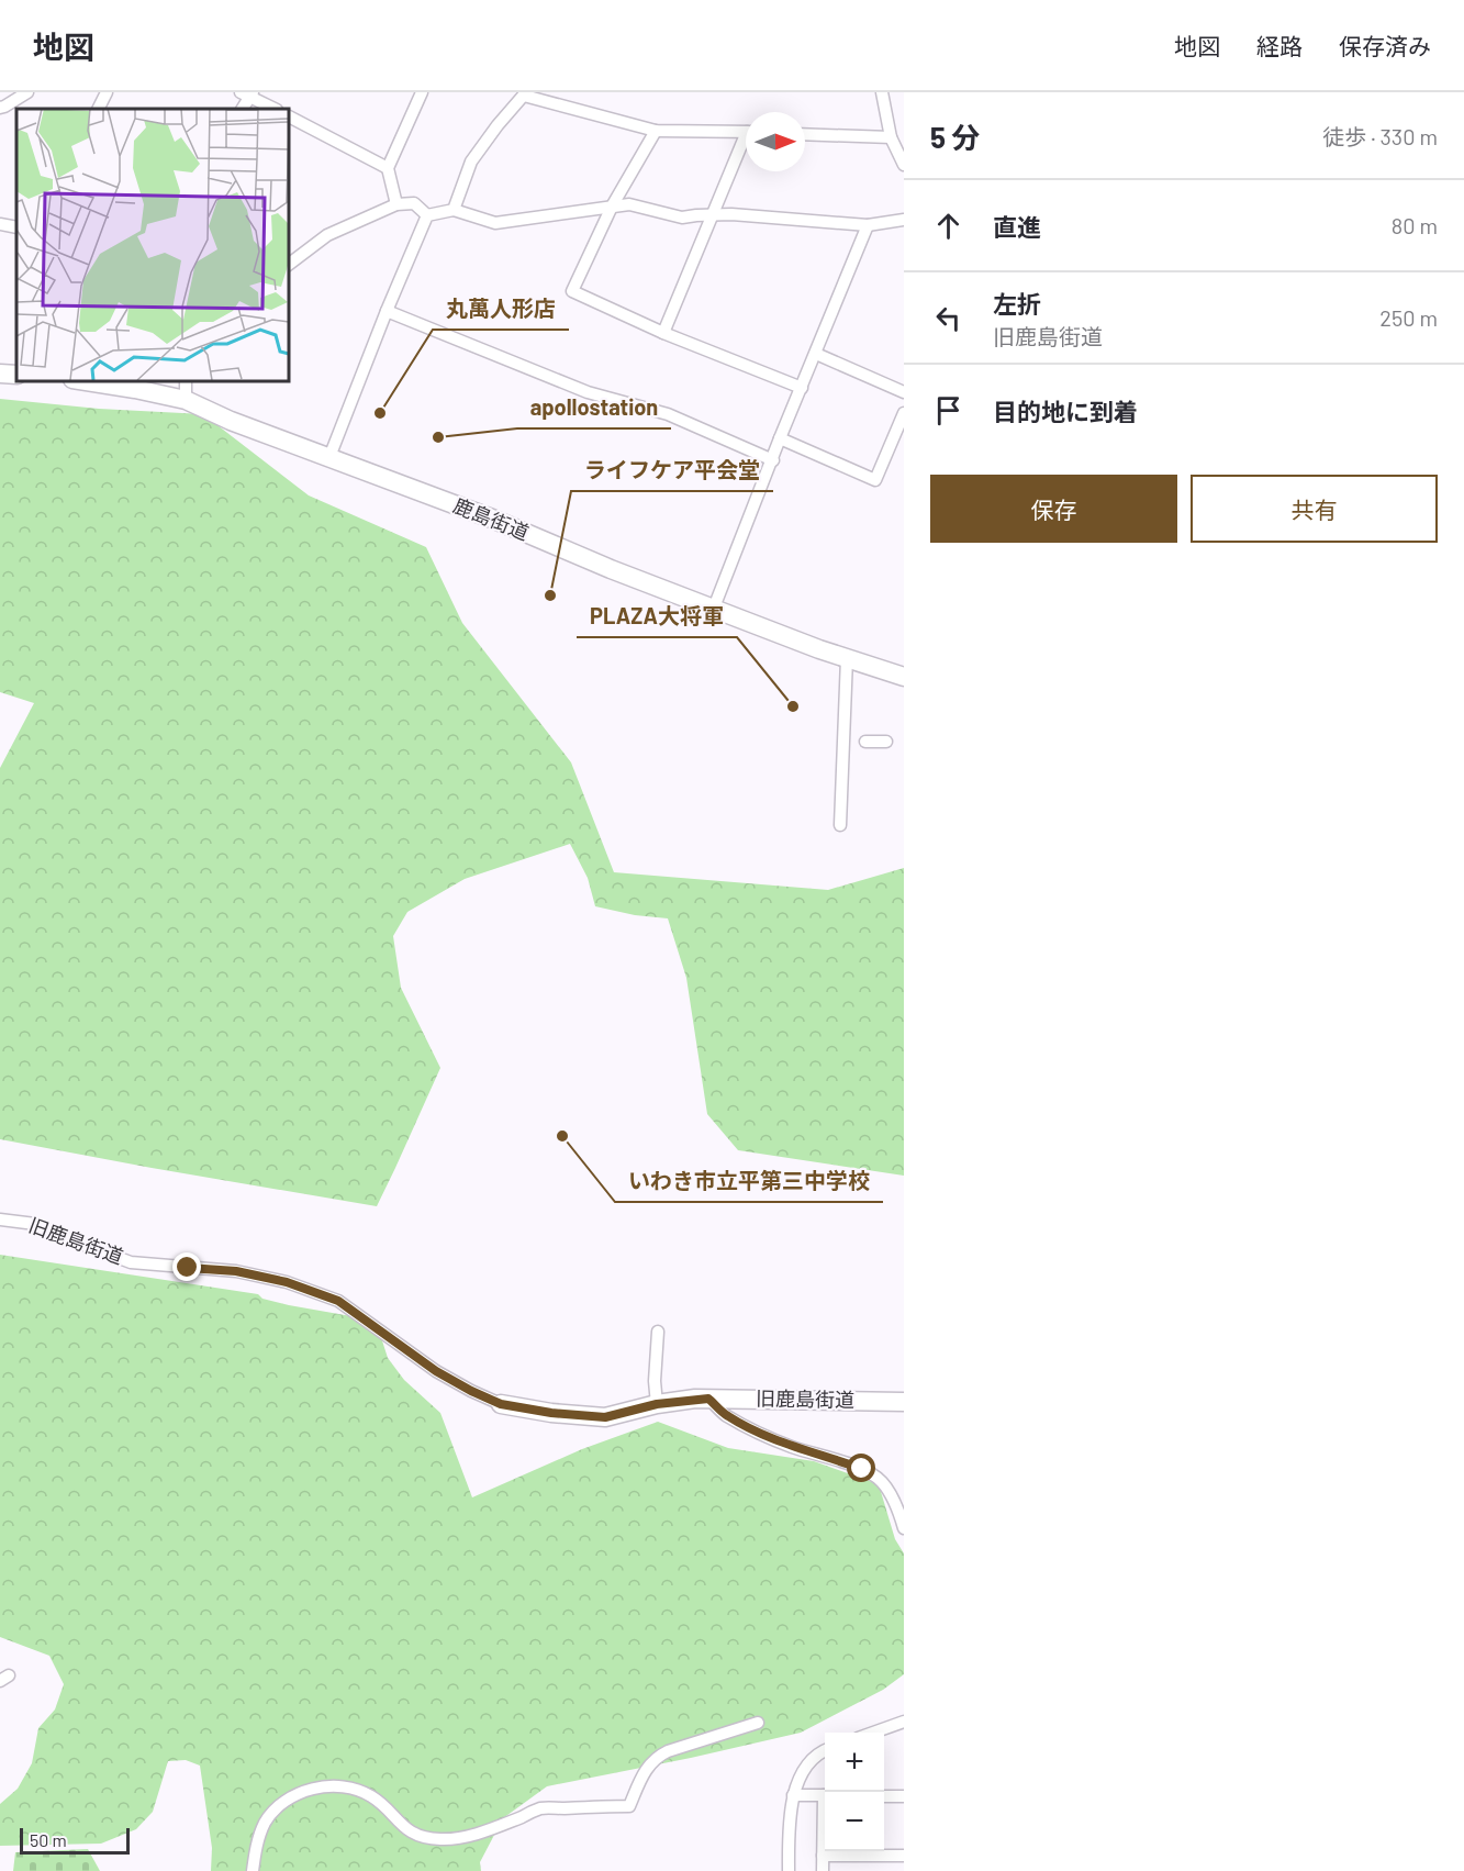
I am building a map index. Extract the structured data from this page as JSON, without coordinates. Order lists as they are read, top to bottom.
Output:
{
  "streets": {
    "street": ["鹿島街道", "旧鹿島街道"]
  },
  "places": [
    "丸萬人形店",
    "apollostation",
    "ライフケア平会堂",
    "PLAZA大将軍",
    "いわき市立平第三中学校"
  ],
  "scale_bar": "50 m",
  "north": "right",
  "page": {
    "header": "地図",
    "nav": ["地図", "経路", "保存済み"],
    "heading": ["5 分", "徒歩 · 330 m"],
    "list": [
      ["直進", "80 m"],
      ["左折", "旧鹿島街道", "250 m"],
      "目的地に到着"
    ],
    "buttons": ["保存", "共有"],
    "map_buttons": ["+", "−"],
    "scale": "50 m"
  }
}
